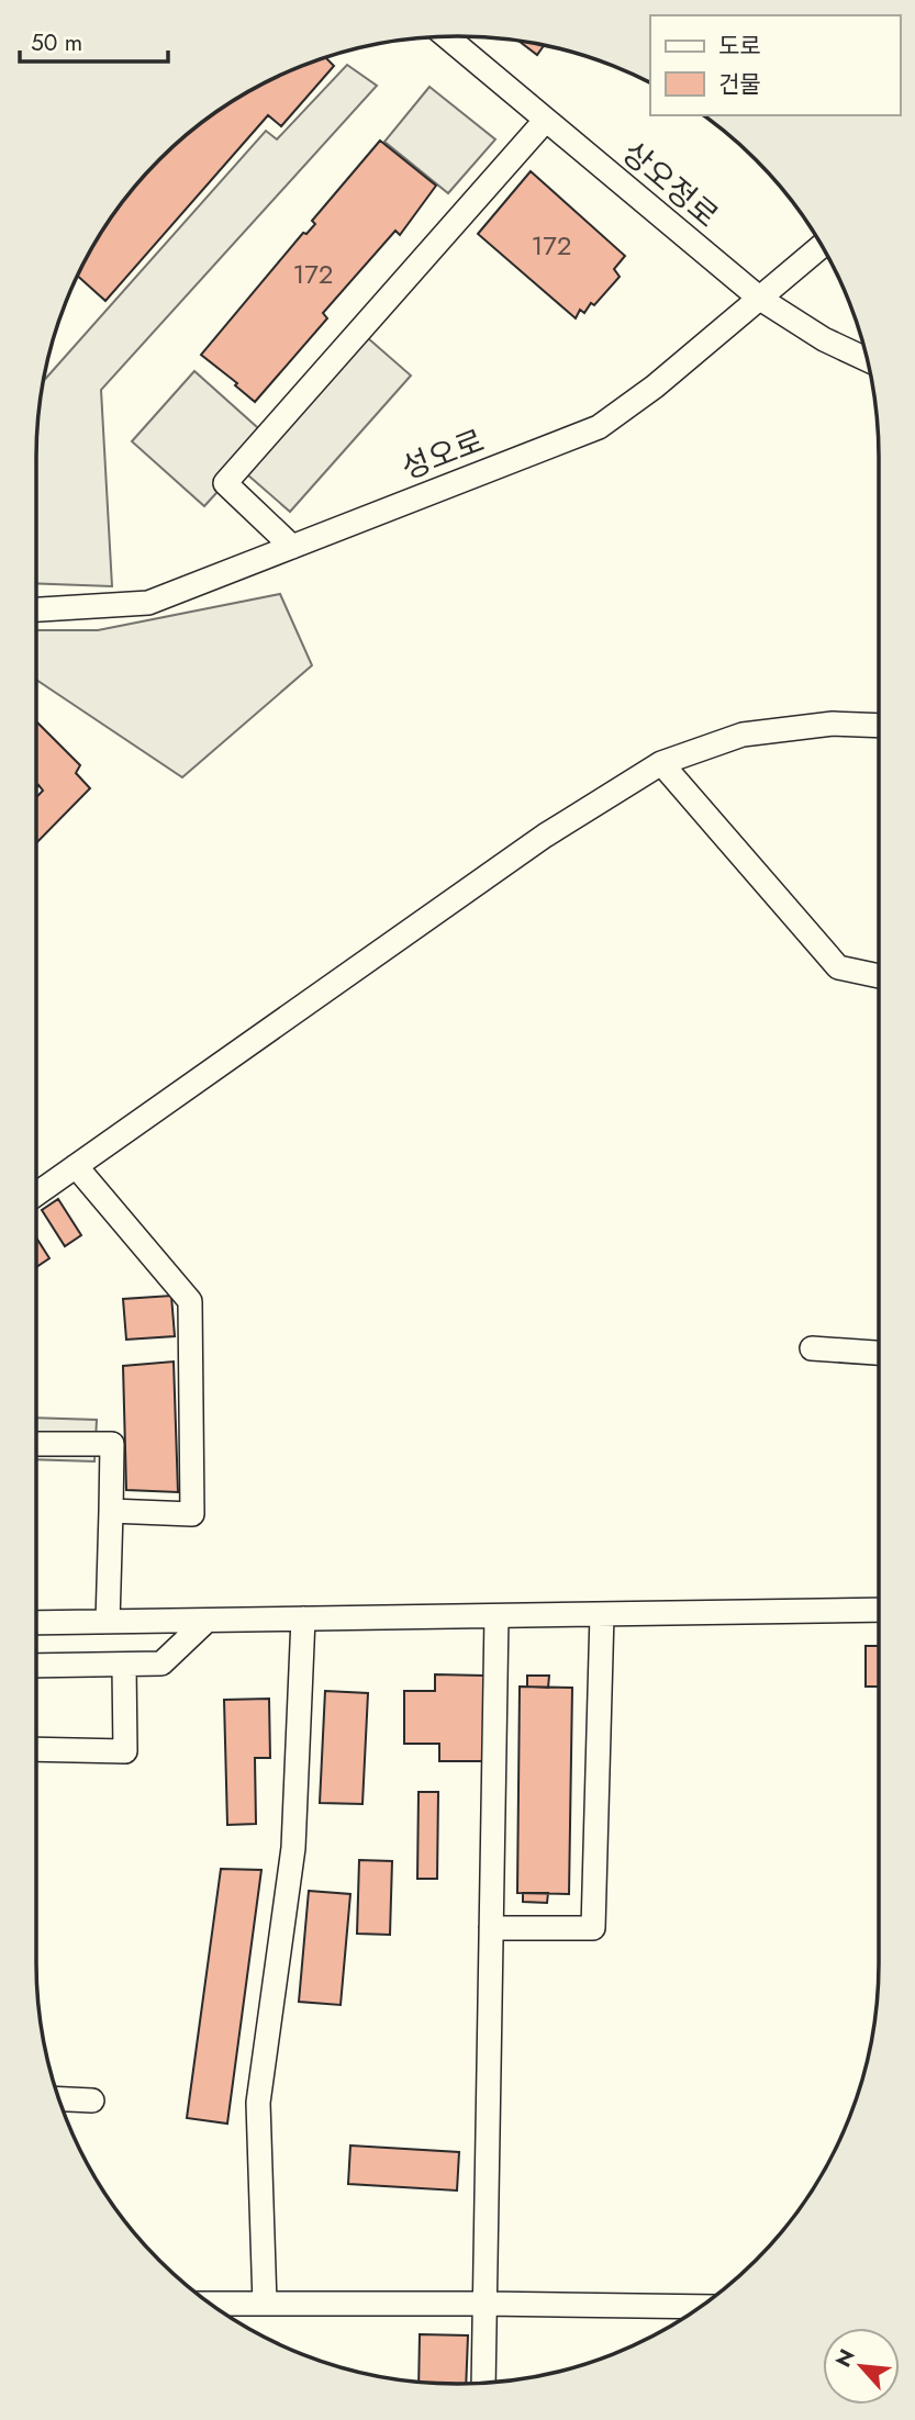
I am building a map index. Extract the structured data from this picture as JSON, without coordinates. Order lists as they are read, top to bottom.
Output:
{
  "streets": {
    "street": ["상오정로", "성오로"]
  },
  "crossings": [
    ["상오정로", "성오로"]
  ],
  "house_numbers": ["172", "172"],
  "legend": ["도로", "건물"],
  "scale_bar": "50 m",
  "north": "top left"
}
